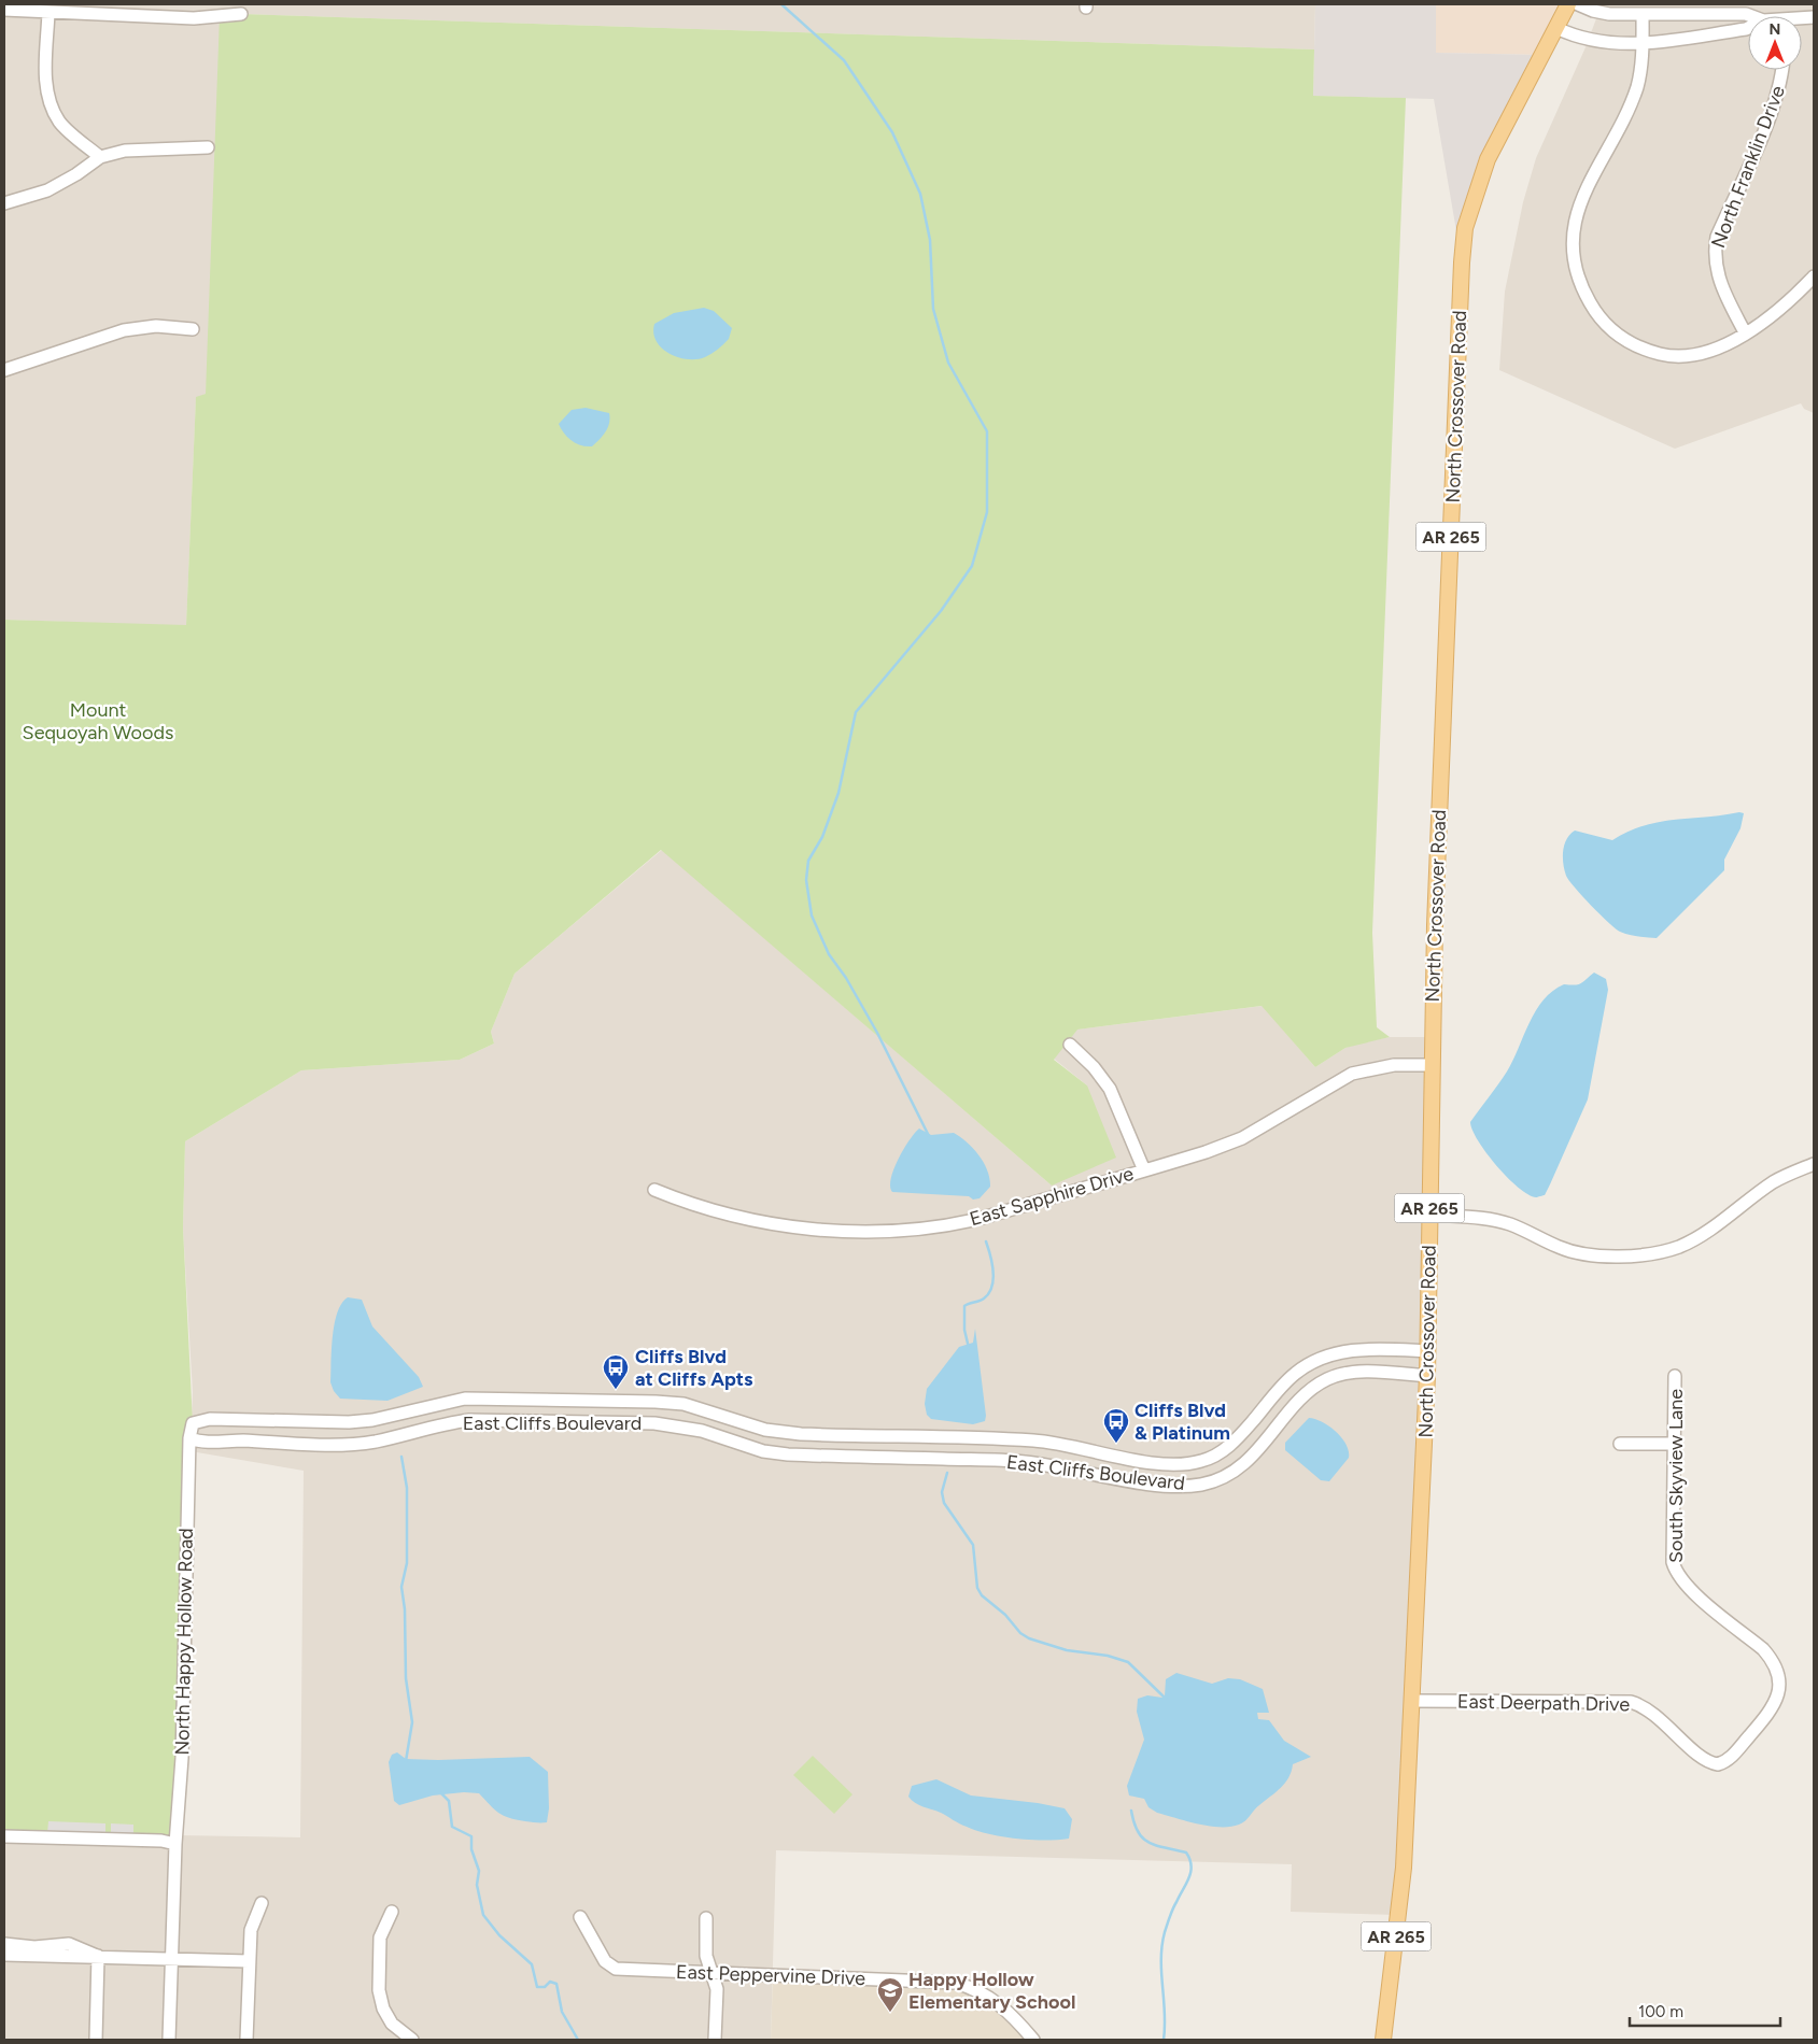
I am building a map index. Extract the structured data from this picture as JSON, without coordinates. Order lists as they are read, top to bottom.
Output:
{
  "streets": {
    "main road": ["North Crossover Road", "AR 265"],
    "street": [
      "North Franklin Drive",
      "East Sapphire Drive",
      "East Cliffs Boulevard",
      "South Skyview Lane",
      "North Happy Hollow Road",
      "East Deerpath Drive",
      "East Peppervine Drive"
    ]
  },
  "crossings": [
    ["North Crossover Road", "East Sapphire Drive"],
    ["North Crossover Road", "East Cliffs Boulevard"],
    ["North Crossover Road", "East Deerpath Drive"],
    ["East Cliffs Boulevard", "North Happy Hollow Road"],
    ["South Skyview Lane", "East Deerpath Drive"]
  ],
  "parks": ["Mount Sequoyah Woods"],
  "places": {
    "bus stop": ["Cliffs Blvd at Cliffs Apts", "Cliffs Blvd & Platinum"],
    "school or university": ["Happy Hollow Elementary School"]
  },
  "scale_bar": "100 m",
  "north": "top"
}
